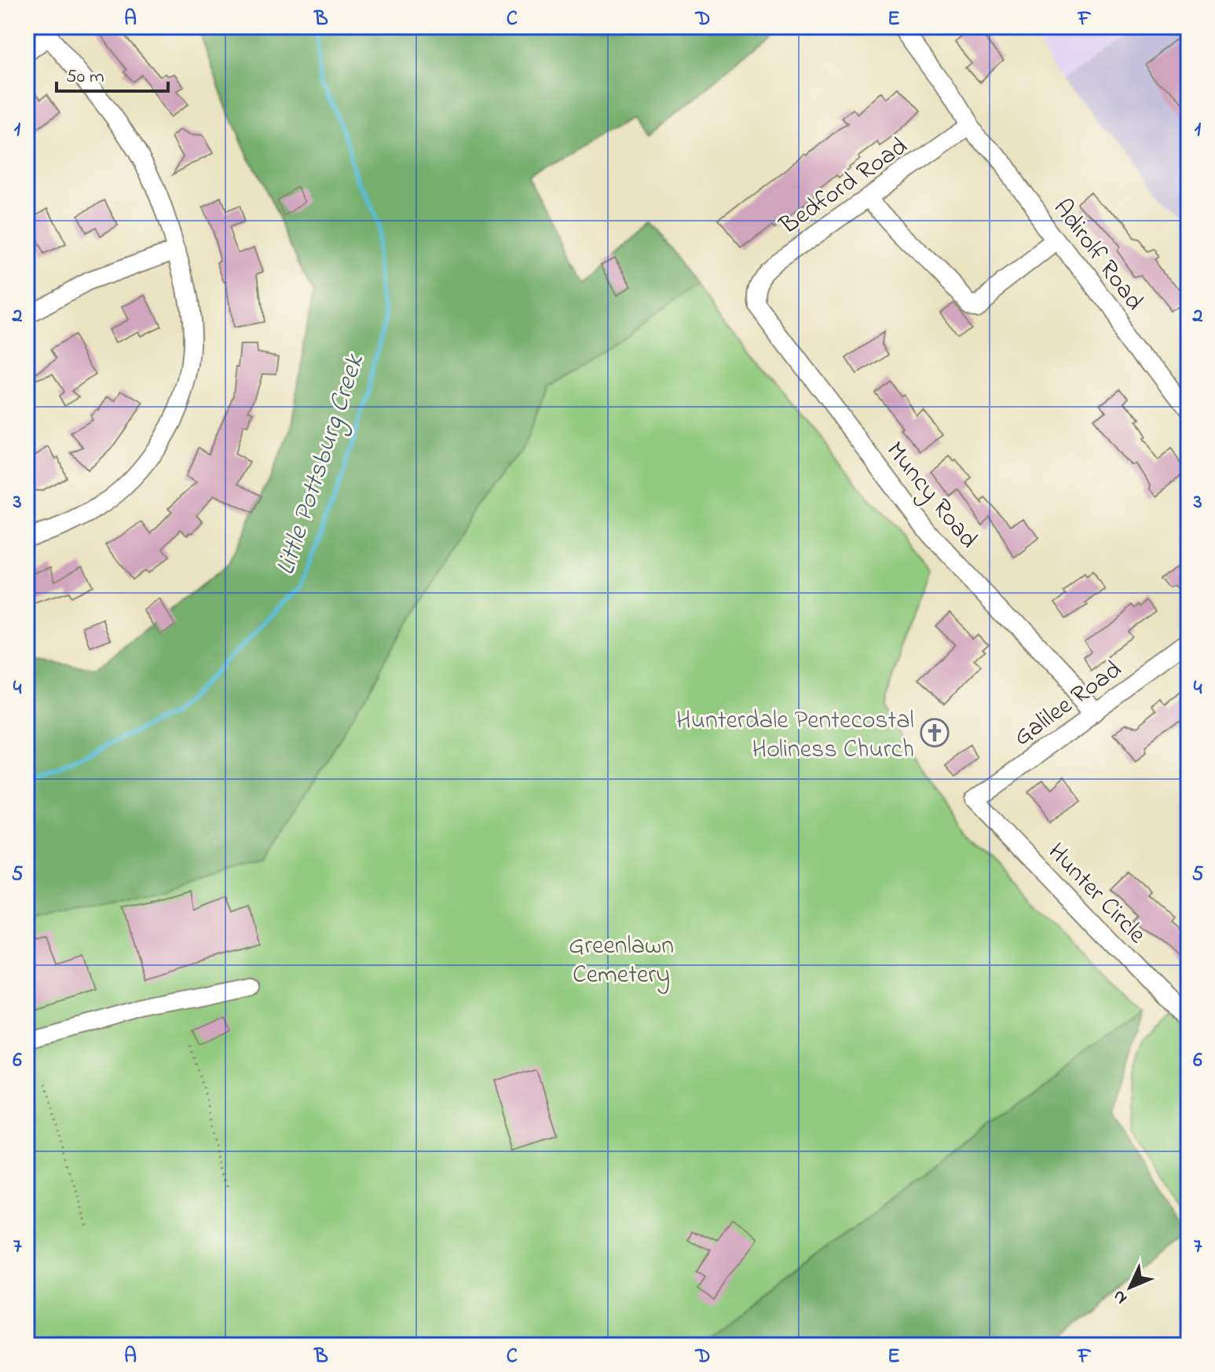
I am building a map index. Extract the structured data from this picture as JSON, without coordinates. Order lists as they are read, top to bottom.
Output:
{
  "streets": {
    "street": [
      "Bedford Road",
      "Adirolf Road",
      "Muncy Road",
      "Galilee Road",
      "Hunter Circle"
    ]
  },
  "crossings": [
    ["Bedford Road", "Adirolf Road"],
    ["Bedford Road", "Muncy Road"],
    ["Muncy Road", "Galilee Road"],
    ["Galilee Road", "Hunter Circle"]
  ],
  "water": ["Little Pottsburg Creek"],
  "parks": ["Greenlawn Cemetery"],
  "places": {
    "church": ["Hunterdale Pentecostal Holiness Church"]
  },
  "scale_bar": "50 m",
  "north": "bottom left",
  "grid": {
    "columns": [
      "A",
      "B",
      "C",
      "D",
      "E",
      "F"
    ],
    "rows": [
      "1",
      "2",
      "3",
      "4",
      "5",
      "6",
      "7"
    ]
  }
}
